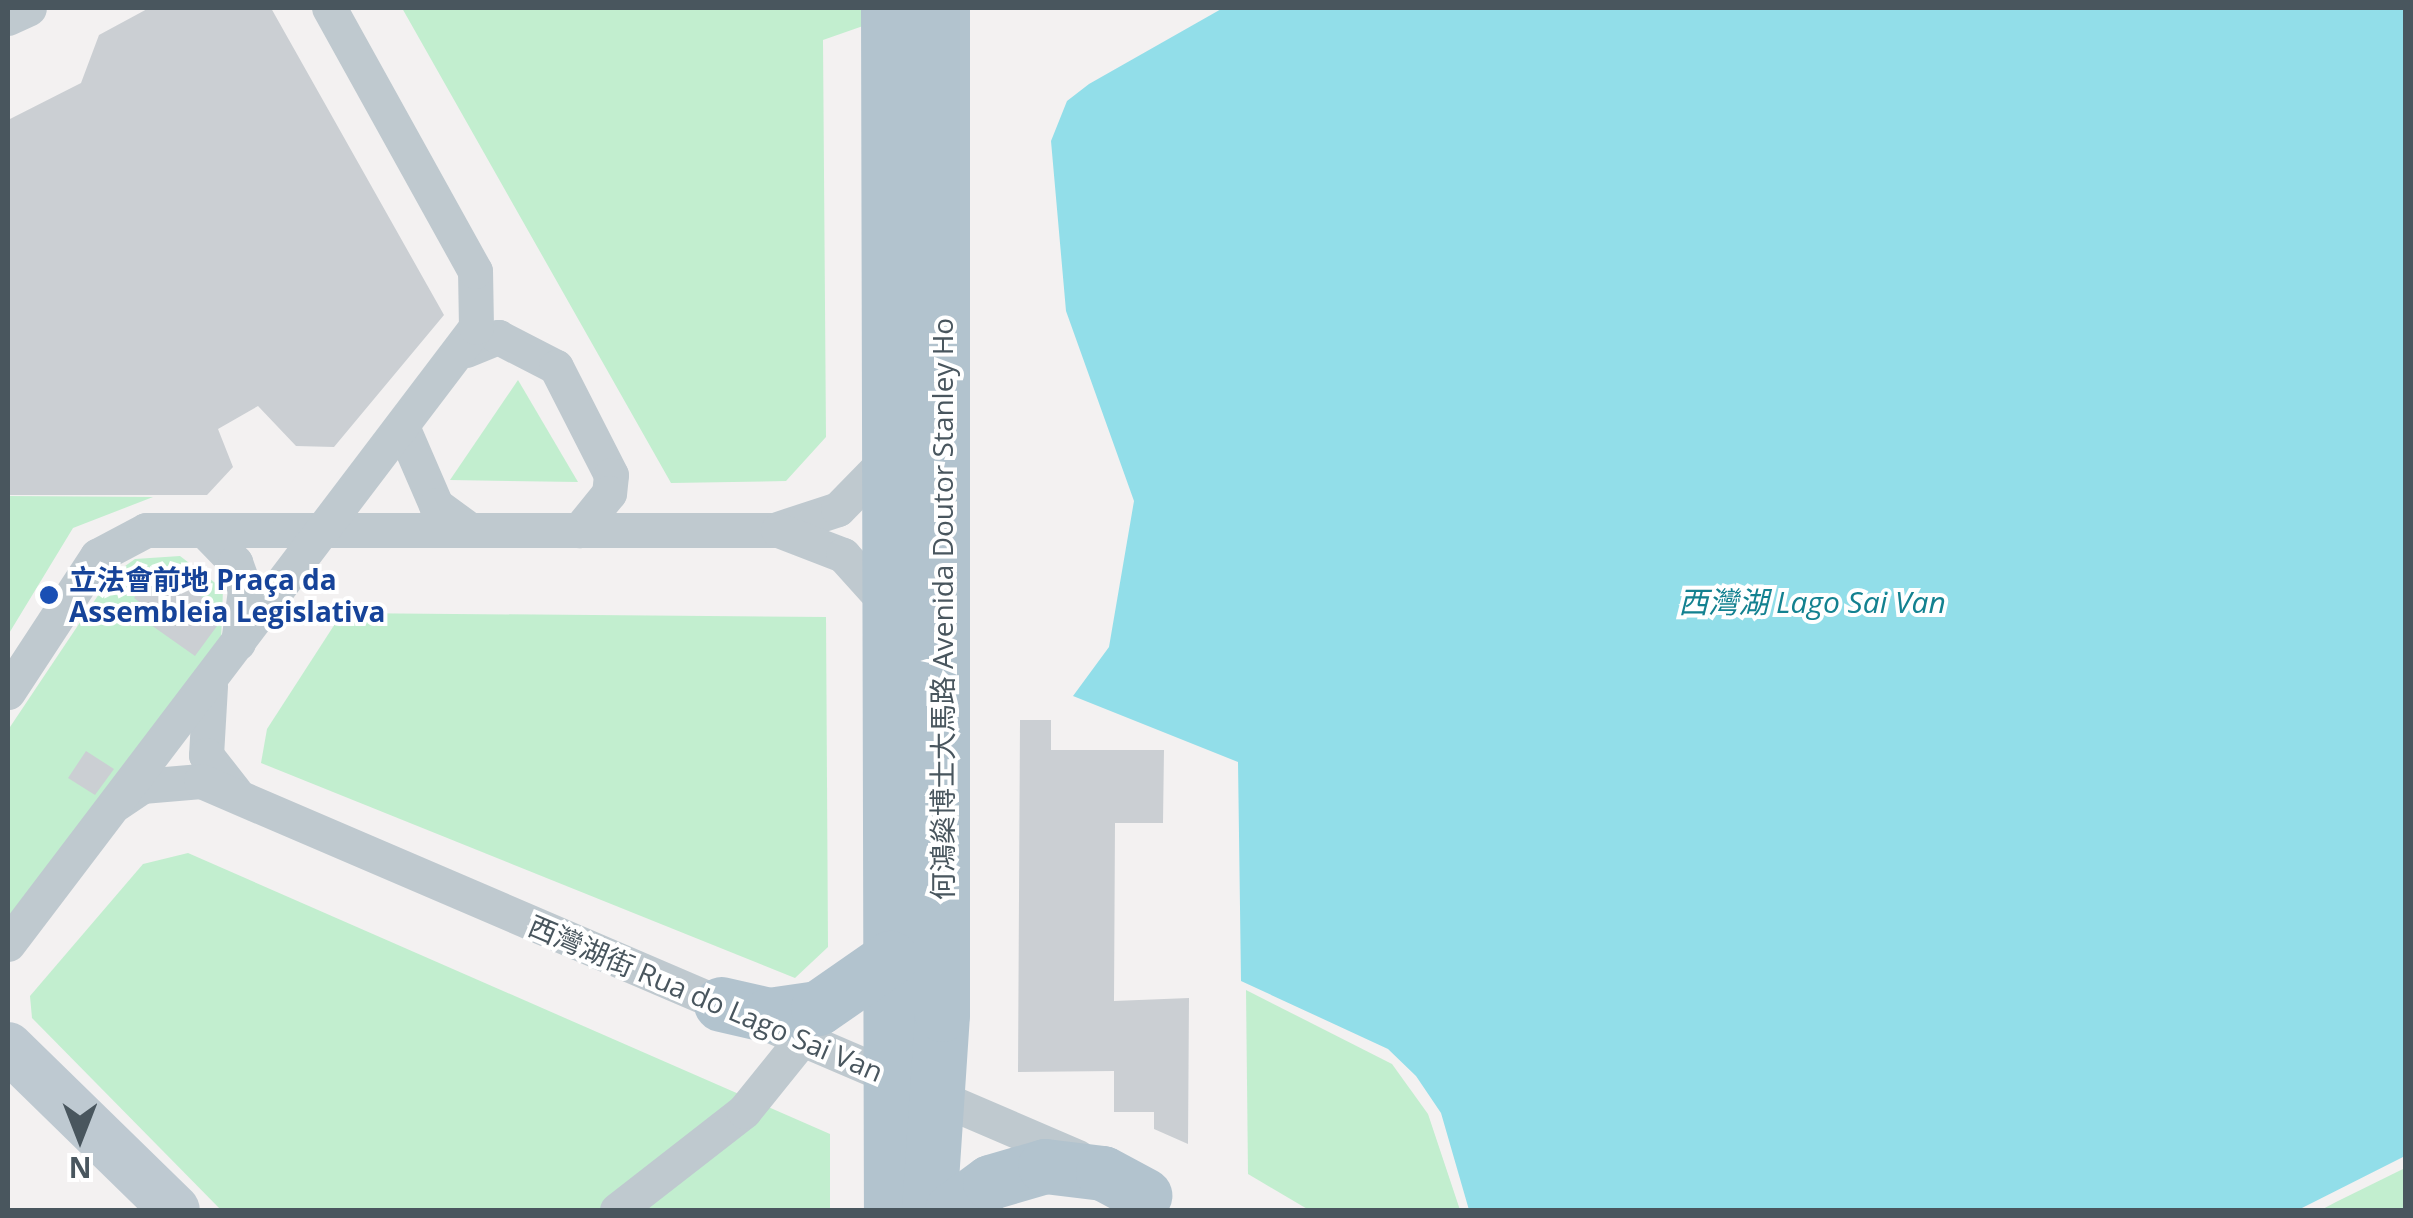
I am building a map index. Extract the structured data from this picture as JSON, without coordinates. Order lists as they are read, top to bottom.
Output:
{
  "streets": {
    "main road": ["何鴻燊博士大馬路 Avenida Doutor Stanley Ho"],
    "street": ["西灣湖街 Rua do Lago Sai Van"]
  },
  "crossings": [
    ["何鴻燊博士大馬路 Avenida Doutor Stanley Ho", "西灣湖街 Rua do Lago Sai Van"]
  ],
  "water": ["西灣湖 Lago Sai Van"],
  "places": ["立法會前地 Praça da Assembleia Legislativa"],
  "north": "bottom"
}
